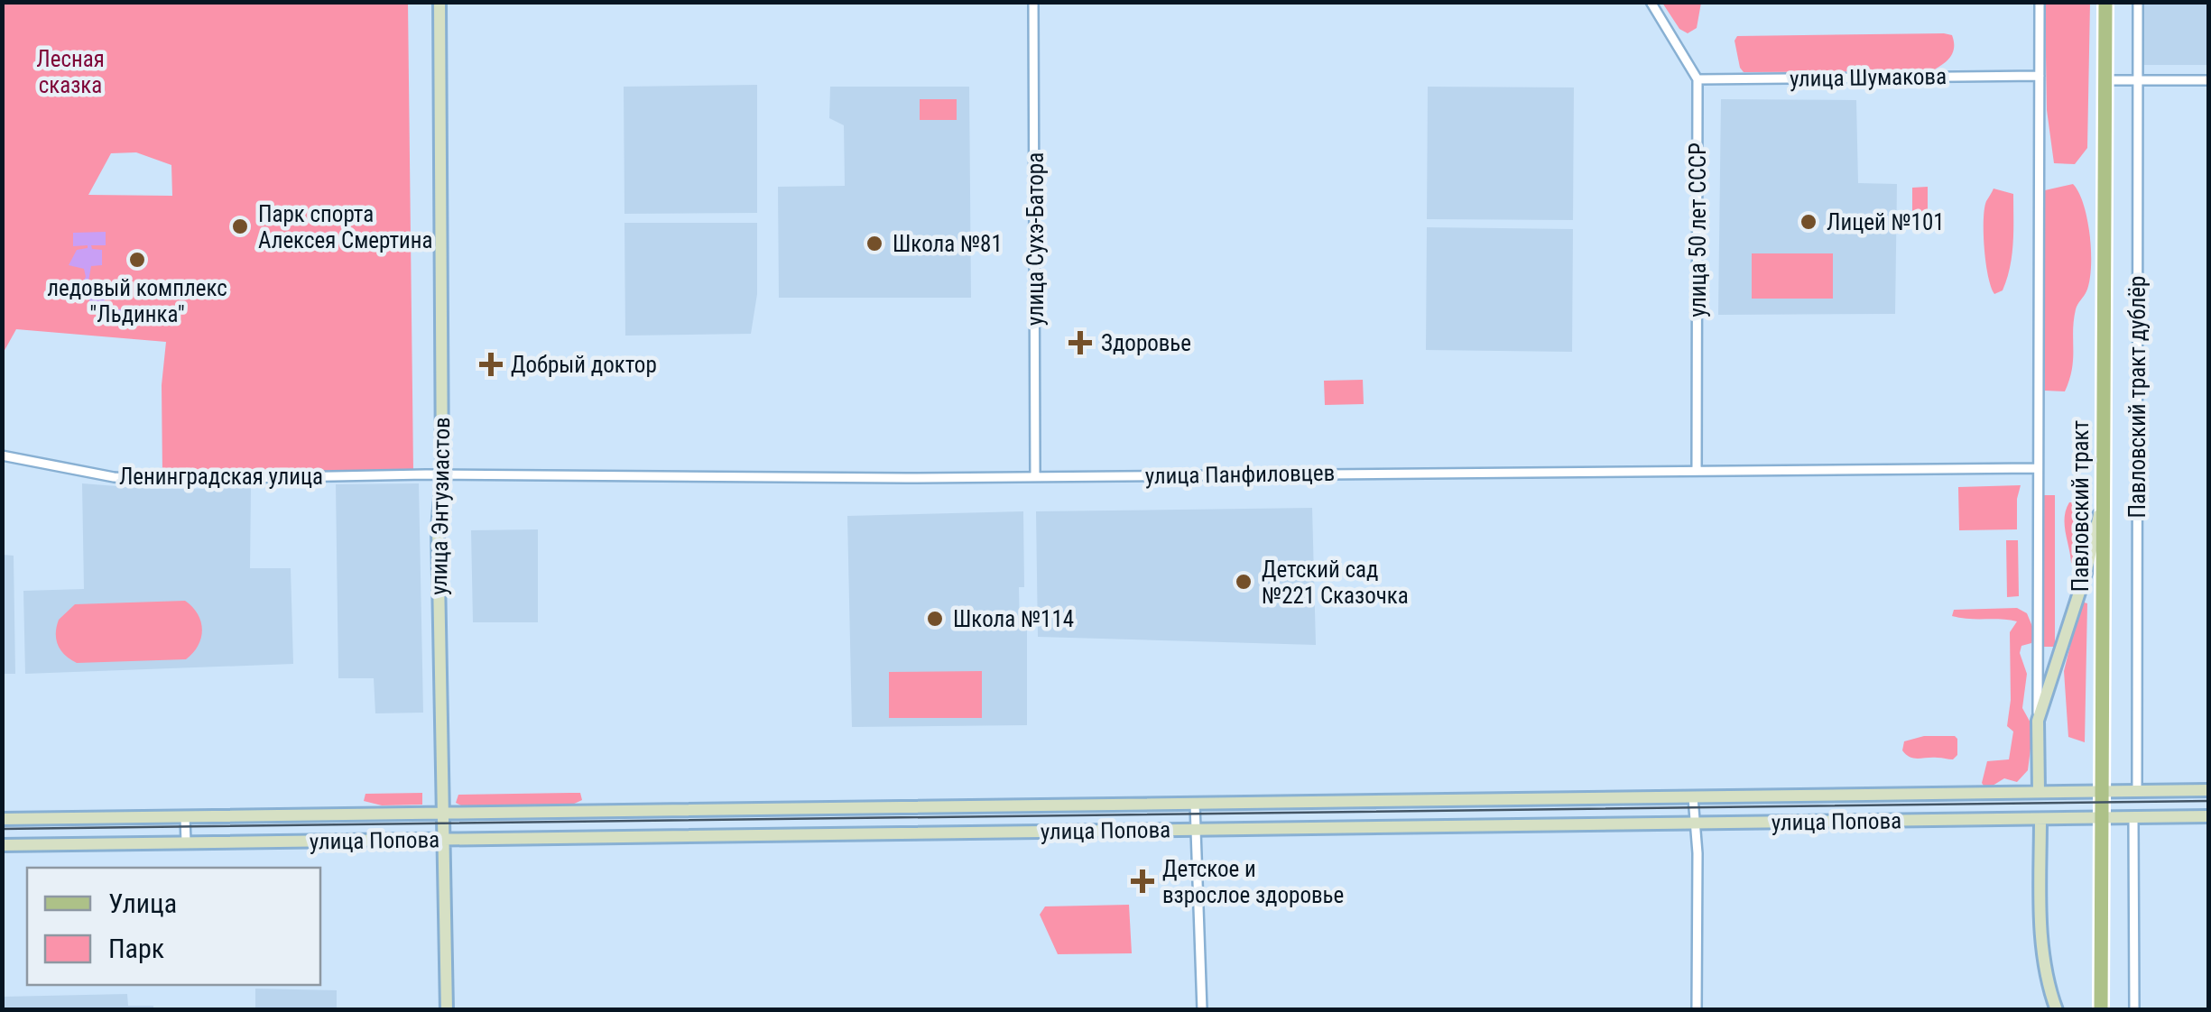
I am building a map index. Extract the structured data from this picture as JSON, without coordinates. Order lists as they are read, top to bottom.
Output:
{
  "streets": {
    "main road": ["улица Энтузиастов", "Павловский тракт", "улица Попова"],
    "street": [
      "улица Шумакова",
      "улица 50 лет СССР",
      "улица Сухэ-Батора",
      "Павловский тракт дублёр",
      "улица Панфиловцев",
      "Ленинградская улица"
    ]
  },
  "crossings": [
    ["улица Шумакова", "улица 50 лет СССР"],
    ["улица 50 лет СССР", "улица Панфиловцев"],
    ["улица Сухэ-Батора", "улица Панфиловцев"],
    ["Павловский тракт дублёр", "улица Попова"],
    ["улица Панфиловцев", "Ленинградская улица"],
    ["улица Панфиловцев", "улица Энтузиастов"],
    ["Ленинградская улица", "улица Энтузиастов"],
    ["улица Энтузиастов", "улица Попова"],
    ["Павловский тракт", "улица Попова"]
  ],
  "parks": ["Лесная сказка"],
  "places": {
    "other": [
      "Лицей №101",
      "Парк спорта Алексея Смертина",
      "Школа №81",
      "ледовый комплекс \"Льдинка\"",
      "Детский сад №221 Сказочка",
      "Школа №114"
    ],
    "health": ["Здоровье", "Добрый доктор", "Детское и взрослое здоровье"]
  },
  "legend": ["Улица", "Парк"]
}
